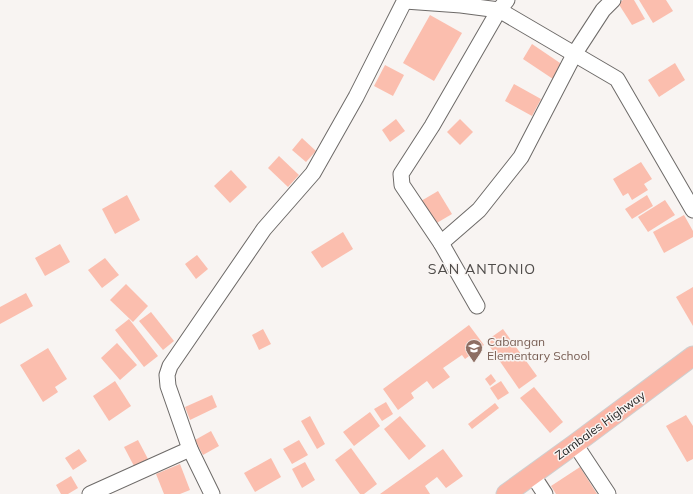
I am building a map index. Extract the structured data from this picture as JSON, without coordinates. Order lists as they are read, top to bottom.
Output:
{
  "streets": {
    "main road": ["Zambales Highway"]
  },
  "districts": ["SAN ANTONIO"],
  "places": {
    "school or university": ["Cabangan Elementary School"]
  }
}
